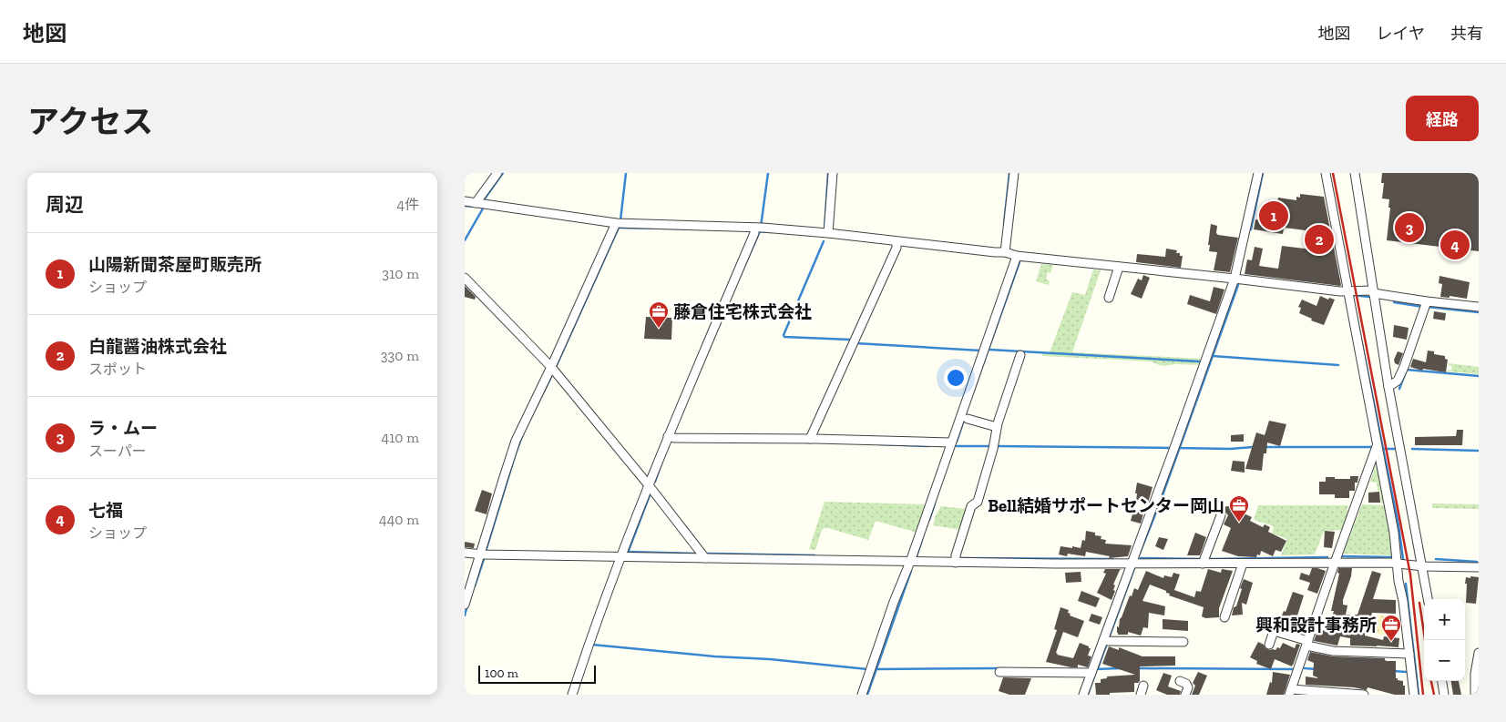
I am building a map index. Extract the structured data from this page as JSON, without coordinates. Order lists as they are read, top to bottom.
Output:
{
  "places": {
    "office": ["藤倉住宅株式会社", "Bell結婚サポートセンター岡山", "興和設計事務所"]
  },
  "scale_bar": "100 m",
  "page": {
    "header": "地図",
    "nav": ["地図", "レイヤ", "共有"],
    "title": "アクセス",
    "buttons": "経路",
    "heading": ["周辺", "4件"],
    "pins": [
      "1",
      "3",
      "2",
      "4"
    ],
    "list": [
      {
        "mark": "1",
        "name": "山陽新聞茶屋町販売所",
        "note": "ショップ",
        "value": "310 m"
      },
      {
        "mark": "2",
        "name": "白龍醤油株式会社",
        "note": "スポット",
        "value": "330 m"
      },
      {
        "mark": "3",
        "name": "ラ・ムー",
        "note": "スーパー",
        "value": "410 m"
      },
      {
        "mark": "4",
        "name": "七福",
        "note": "ショップ",
        "value": "440 m"
      }
    ],
    "map_buttons": ["+", "−"],
    "scale": "100 m"
  }
}
